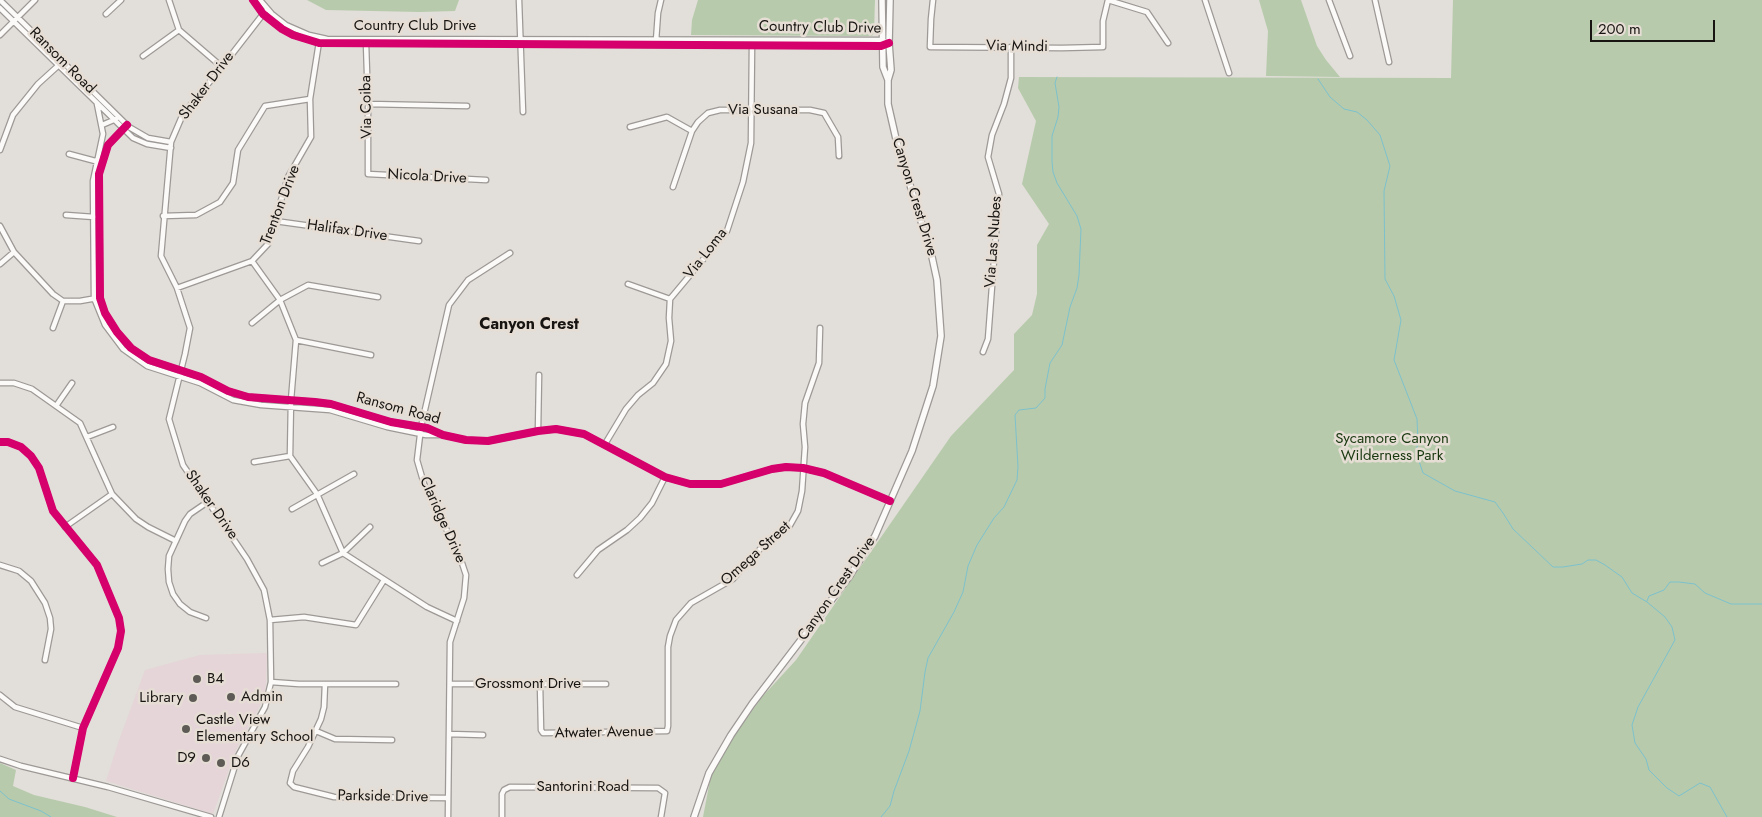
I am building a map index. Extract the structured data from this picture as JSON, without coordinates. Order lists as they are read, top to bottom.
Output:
{
  "streets": {
    "main road": ["Canyon Crest Drive"],
    "street": [
      "Country Club Drive",
      "Via Mindi",
      "Ransom Road",
      "Shaker Drive",
      "Via Coiba",
      "Via Susana",
      "Nicola Drive",
      "Trenton Drive",
      "Halifax Drive",
      "Via Las Nubes",
      "Via Loma",
      "Claridge Drive",
      "Omega Street",
      "Grossmont Drive",
      "Atwater Avenue",
      "Santorini Road",
      "Parkside Drive"
    ]
  },
  "crossings": [
    ["Country Club Drive", "Shaker Drive"],
    ["Country Club Drive", "Via Coiba"],
    ["Country Club Drive", "Canyon Crest Drive"],
    ["Country Club Drive", "Trenton Drive"],
    ["Country Club Drive", "Via Loma"],
    ["Via Mindi", "Via Las Nubes"],
    ["Ransom Road", "Shaker Drive"],
    ["Ransom Road", "Canyon Crest Drive"],
    ["Ransom Road", "Claridge Drive"],
    ["Ransom Road", "Omega Street"],
    ["Shaker Drive", "Trenton Drive"],
    ["Via Coiba", "Nicola Drive"],
    ["Via Susana", "Via Loma"],
    ["Trenton Drive", "Halifax Drive"],
    ["Claridge Drive", "Grossmont Drive"],
    ["Claridge Drive", "Parkside Drive"],
    ["Omega Street", "Atwater Avenue"],
    ["Grossmont Drive", "Atwater Avenue"]
  ],
  "districts": ["Canyon Crest"],
  "parks": ["Sycamore Canyon Wilderness Park"],
  "places": [
    "B4",
    "Admin",
    "Library",
    "Castle View Elementary School",
    "D9",
    "D6"
  ],
  "scale_bar": "200 m"
}
